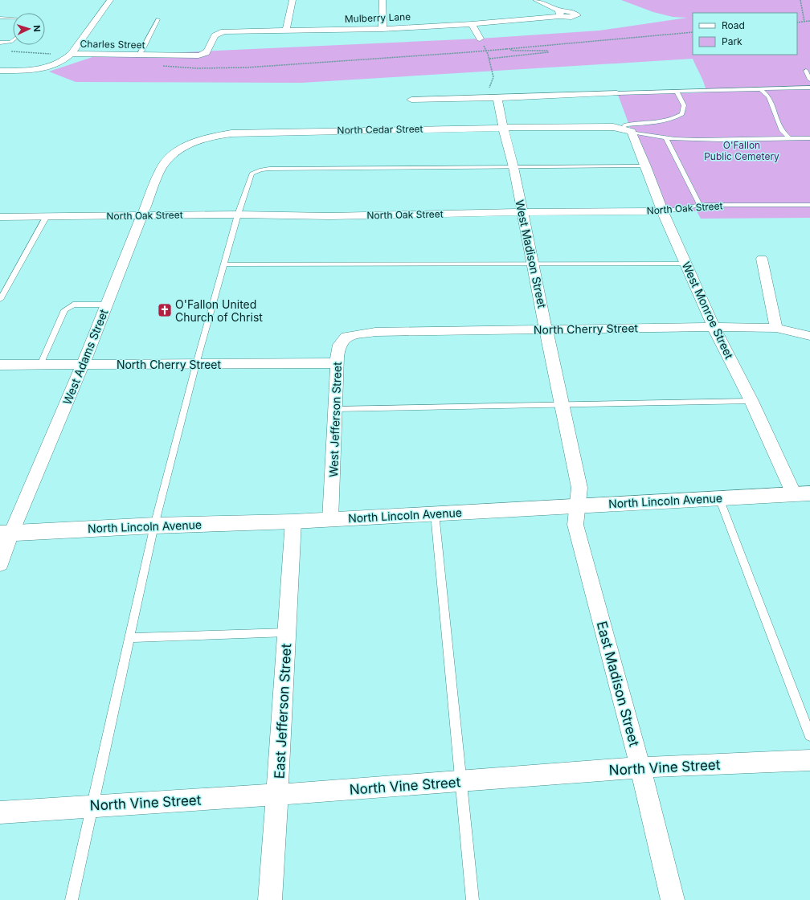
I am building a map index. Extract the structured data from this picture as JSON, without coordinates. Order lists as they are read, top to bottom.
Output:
{
  "streets": {
    "main road": ["North Lincoln Avenue"],
    "street": [
      "Mulberry Lane",
      "Charles Street",
      "North Cedar Street",
      "North Oak Street",
      "West Madison Street",
      "West Monroe Street",
      "North Cherry Street",
      "West Adams Street",
      "West Jefferson Street",
      "East Madison Street",
      "East Jefferson Street",
      "North Vine Street"
    ]
  },
  "crossings": [
    ["Mulberry Lane", "Charles Street"],
    ["North Cedar Street", "West Madison Street"],
    ["North Cedar Street", "West Monroe Street"],
    ["North Cedar Street", "West Adams Street"],
    ["North Oak Street", "West Madison Street"],
    ["North Oak Street", "West Monroe Street"],
    ["North Oak Street", "West Adams Street"],
    ["West Madison Street", "North Cherry Street"],
    ["West Madison Street", "North Lincoln Avenue"],
    ["West Madison Street", "East Madison Street"],
    ["West Monroe Street", "North Cherry Street"],
    ["West Monroe Street", "North Lincoln Avenue"],
    ["North Cherry Street", "West Adams Street"],
    ["North Cherry Street", "West Jefferson Street"],
    ["West Adams Street", "North Lincoln Avenue"],
    ["West Jefferson Street", "North Lincoln Avenue"],
    ["North Lincoln Avenue", "East Madison Street"],
    ["North Lincoln Avenue", "East Jefferson Street"],
    ["East Madison Street", "North Vine Street"],
    ["East Jefferson Street", "North Vine Street"]
  ],
  "parks": ["O'Fallon Public Cemetery"],
  "places": {
    "church": ["O'Fallon United Church of Christ"]
  },
  "legend": ["Road", "Park"],
  "north": "right"
}
